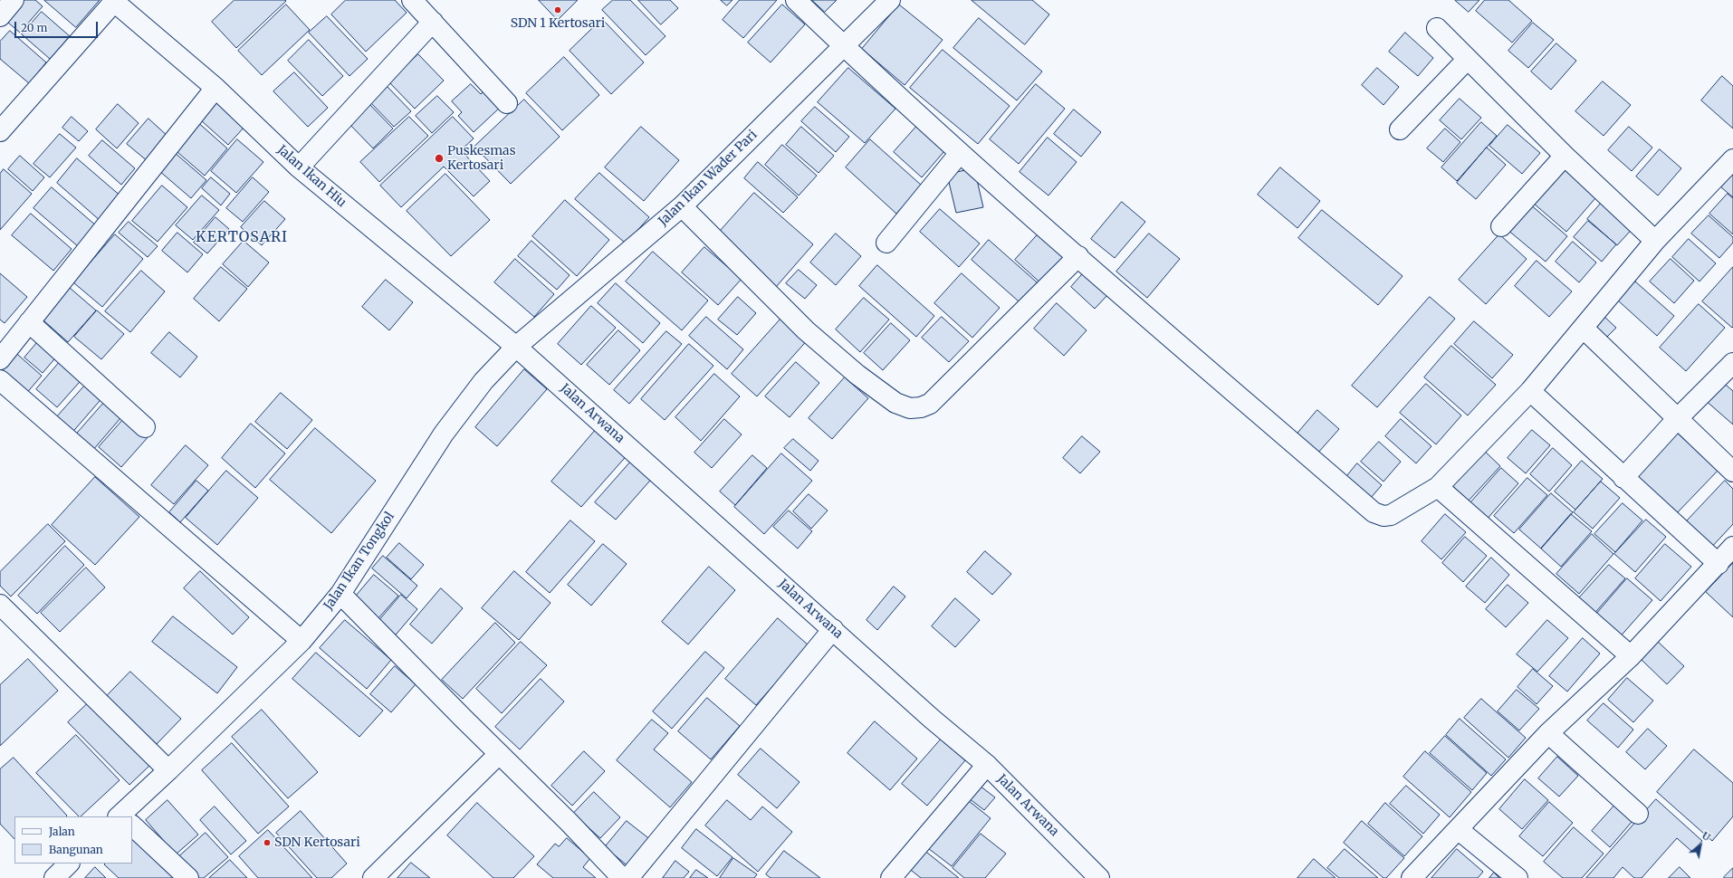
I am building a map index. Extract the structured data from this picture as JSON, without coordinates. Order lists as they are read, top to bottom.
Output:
{
  "streets": {
    "street": [
      "Jalan Ikan Hiu",
      "Jalan Ikan Wader Pari",
      "Jalan Arwana",
      "Jalan Ikan Tongkol"
    ]
  },
  "crossings": [
    ["Jalan Ikan Hiu", "Jalan Ikan Wader Pari"],
    ["Jalan Ikan Hiu", "Jalan Arwana"],
    ["Jalan Ikan Hiu", "Jalan Ikan Tongkol"],
    ["Jalan Ikan Wader Pari", "Jalan Arwana"],
    ["Jalan Ikan Wader Pari", "Jalan Ikan Tongkol"],
    ["Jalan Arwana", "Jalan Ikan Tongkol"]
  ],
  "districts": ["KERTOSARI"],
  "places": ["SDN 1 Kertosari", "Puskesmas Kertosari", "SDN Kertosari"],
  "legend": ["Jalan", "Bangunan"],
  "scale_bar": "20 m",
  "north": "top right"
}
